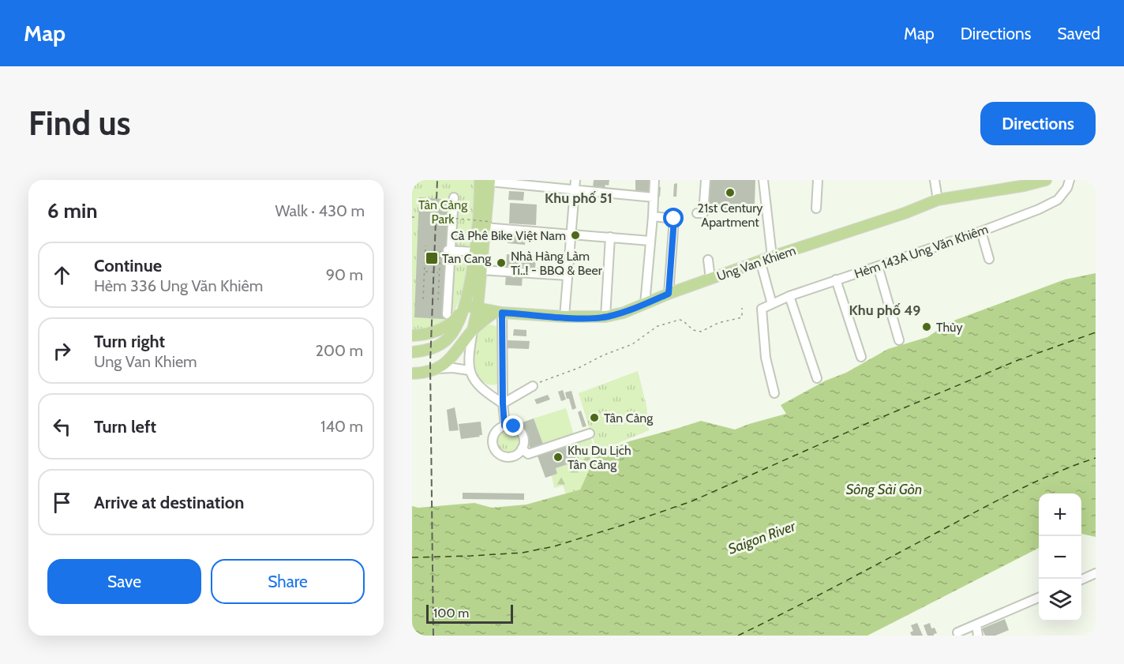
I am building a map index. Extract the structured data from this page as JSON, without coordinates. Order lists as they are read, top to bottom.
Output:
{
  "streets": {
    "main road": ["Ung Van Khiem"],
    "street": ["Hẻm 143A Ung Văn Khiêm"]
  },
  "districts": ["Khu phố 51", "Khu phố 49"],
  "water": ["Sông Sài Gòn", "Saigon River"],
  "parks": ["Tân Cảng Park"],
  "places": {
    "other": [
      "21st Century Apartment",
      "Cà Phê Bike Việt Nam",
      "Nhà Hàng Làm Tí..! - BBQ & Beer",
      "Thủy",
      "Tân Cảng",
      "Khu Du Lịch Tân Cảng"
    ],
    "transit": ["Tan Cang"]
  },
  "scale_bar": "100 m",
  "page": {
    "header": "Map",
    "nav": ["Map", "Directions", "Saved"],
    "buttons": [
      "Directions",
      ["Save", "Share"]
    ],
    "title": "Find us",
    "heading": ["6 min", "Walk · 430 m"],
    "list": [
      ["Continue", "Hẻm 336 Ung Văn Khiêm", "90 m"],
      ["Turn right", "Ung Van Khiem", "200 m"],
      ["Turn left", "140 m"],
      "Arrive at destination"
    ],
    "map_buttons": ["+", "−"],
    "scale": "100 m"
  }
}
